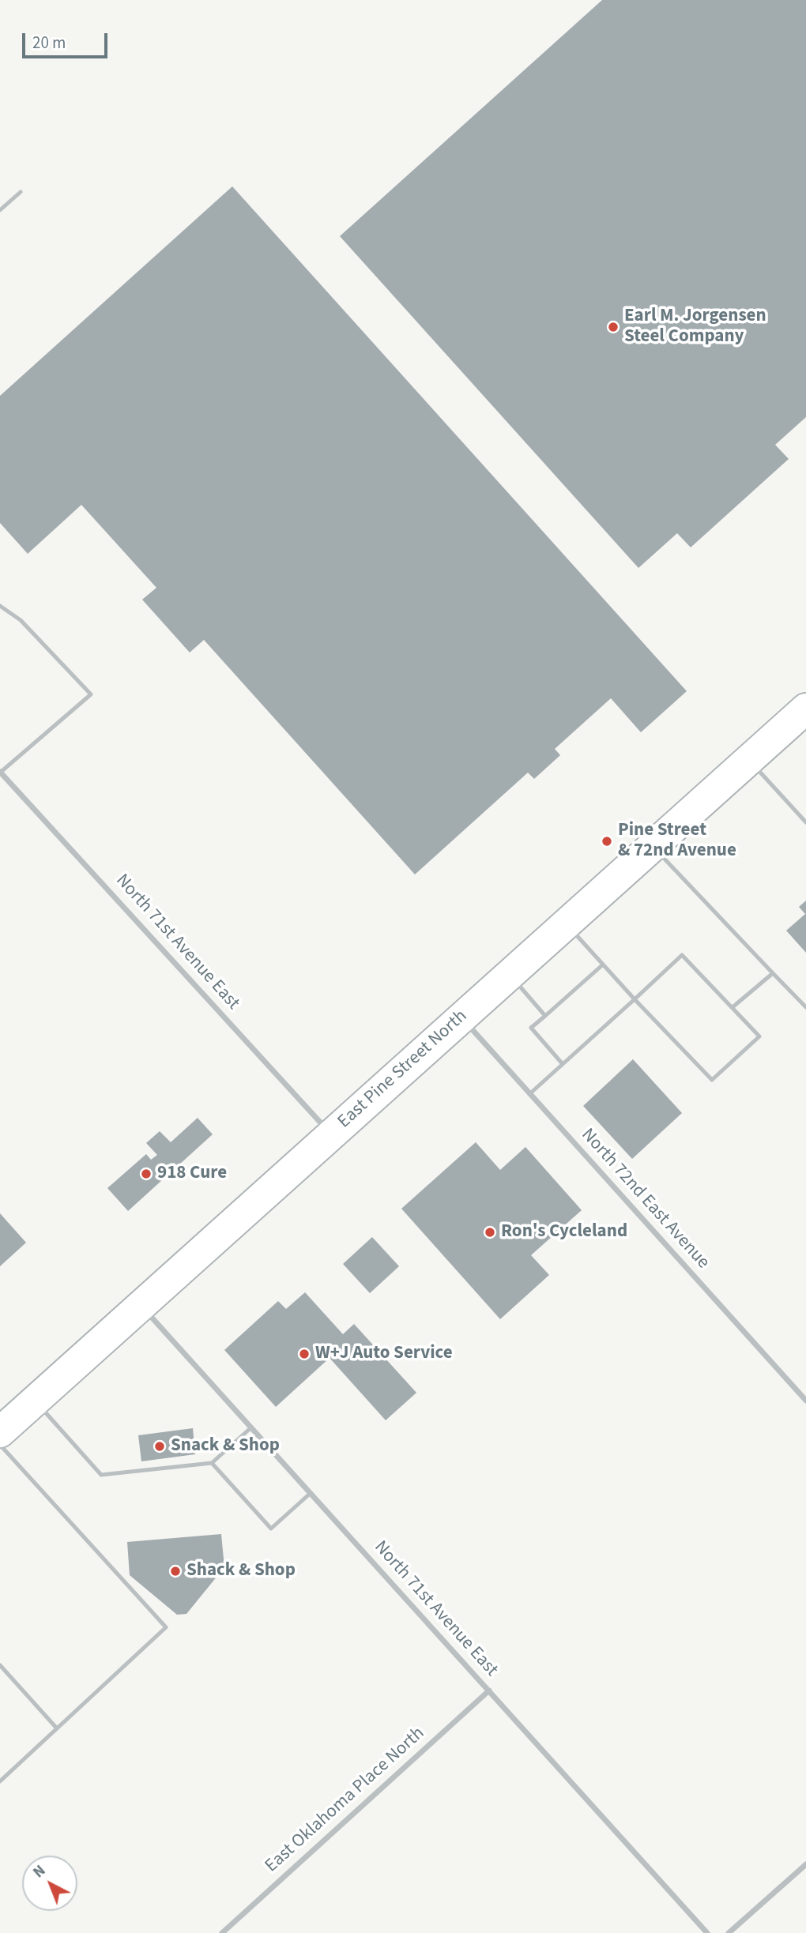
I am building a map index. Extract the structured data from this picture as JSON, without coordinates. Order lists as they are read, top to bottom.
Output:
{
  "streets": {
    "street": [
      "North 71st Avenue East",
      "East Pine Street North",
      "North 72nd East Avenue",
      "East Oklahoma Place North"
    ]
  },
  "crossings": [
    ["North 71st Avenue East", "East Pine Street North"],
    ["North 71st Avenue East", "East Oklahoma Place North"],
    ["East Pine Street North", "North 72nd East Avenue"]
  ],
  "places": [
    "Earl M. Jorgensen Steel Company",
    "Pine Street & 72nd Avenue",
    "918 Cure",
    "Ron's Cycleland",
    "W+J Auto Service",
    "Snack & Shop",
    "Shack & Shop"
  ],
  "scale_bar": "20 m",
  "north": "top left"
}
